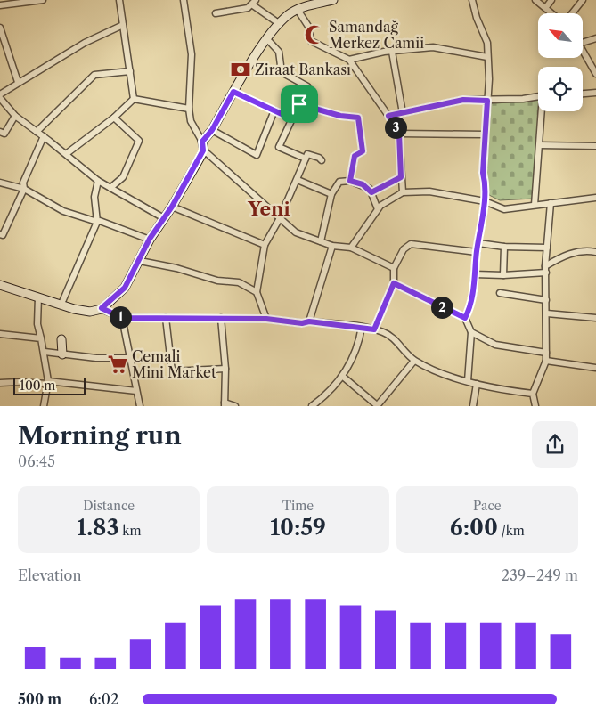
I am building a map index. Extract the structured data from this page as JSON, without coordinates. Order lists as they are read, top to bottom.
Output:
{
  "districts": ["Yeni"],
  "places": {
    "mosque": ["Samandağ Merkez Camii"],
    "bank": ["Ziraat Bankası"],
    "supermarket": ["Cemali Mini Market"]
  },
  "scale_bar": "100 m",
  "north": "top left",
  "page": {
    "pins": ["3", "2", "1"],
    "scale": "100 m",
    "heading": ["Morning run", "06:45"],
    "stats": [
      ["Distance", "1.83 km"],
      ["Time", "10:59"],
      ["Pace", "6:00 /km"]
    ],
    "chart": ["Elevation", "239–249 m"],
    "list": [
      {
        "name": "500 m",
        "note": "6:02"
      }
    ]
  }
}
